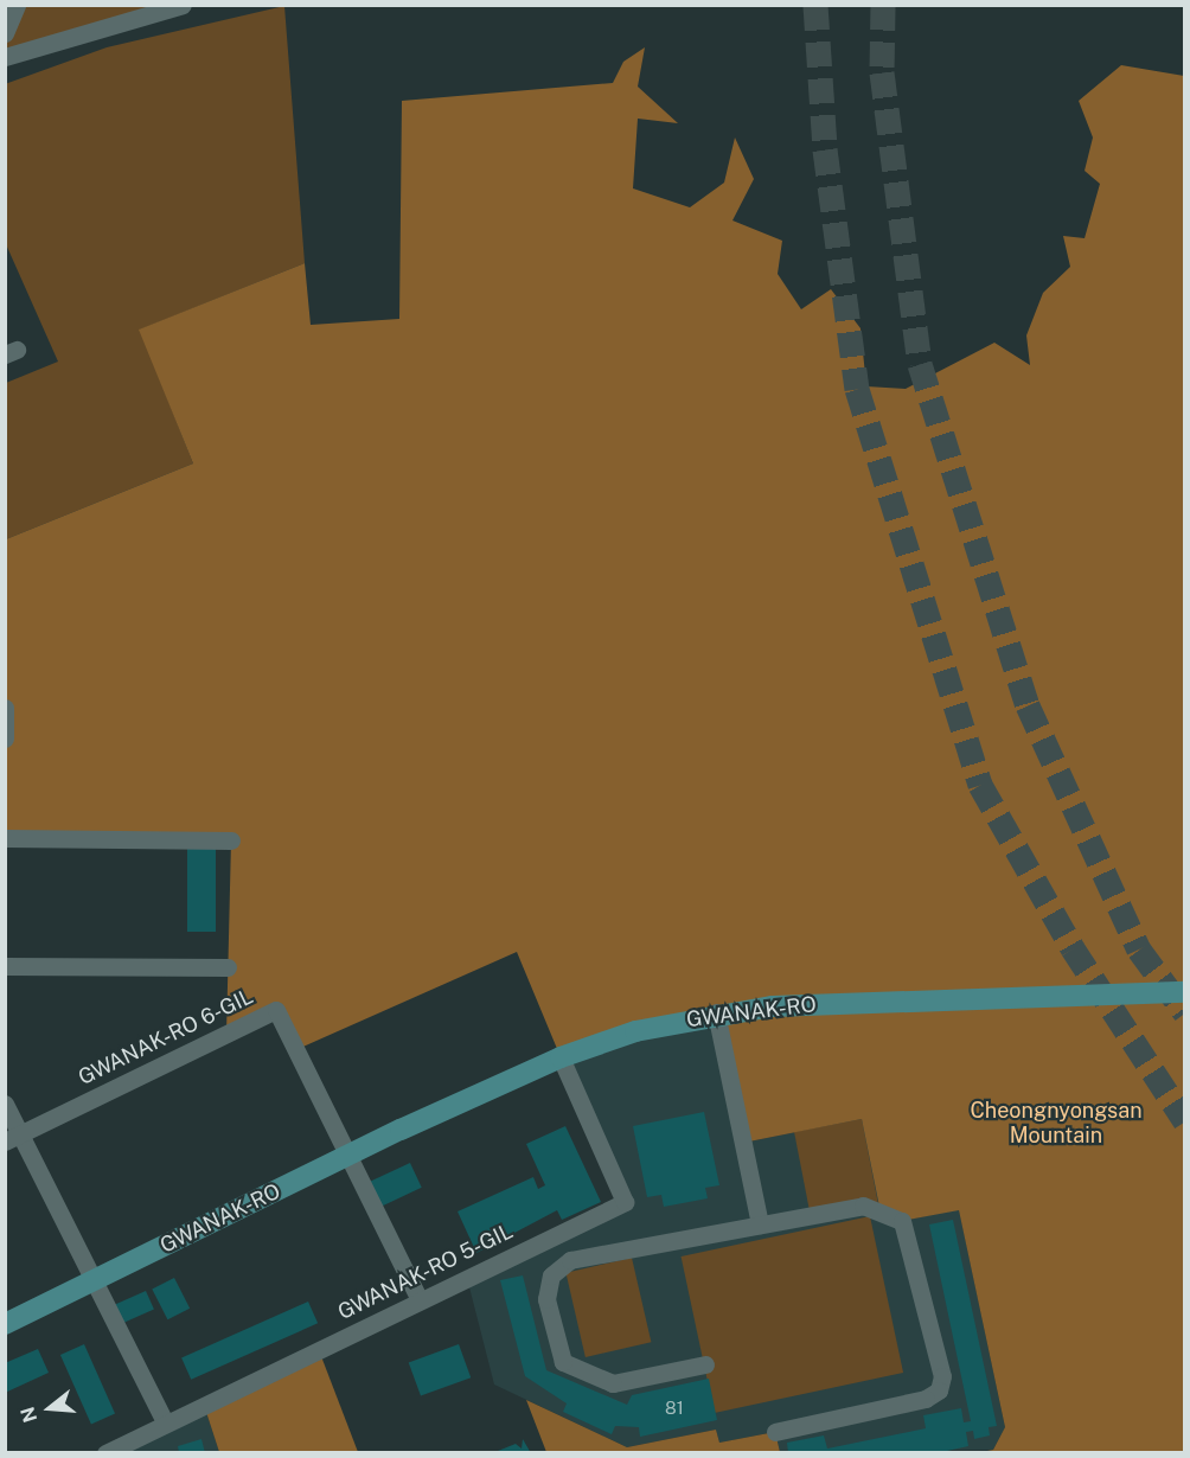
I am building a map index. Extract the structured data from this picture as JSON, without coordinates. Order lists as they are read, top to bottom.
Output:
{
  "streets": {
    "main road": ["GWANAK-RO"],
    "street": ["GWANAK-RO 6-GIL", "GWANAK-RO 5-GIL"]
  },
  "crossings": [
    ["GWANAK-RO", "GWANAK-RO 6-GIL"],
    ["GWANAK-RO", "GWANAK-RO 5-GIL"]
  ],
  "parks": ["Cheongnyongsan Mountain"],
  "house_numbers": ["81"],
  "north": "left"
}
